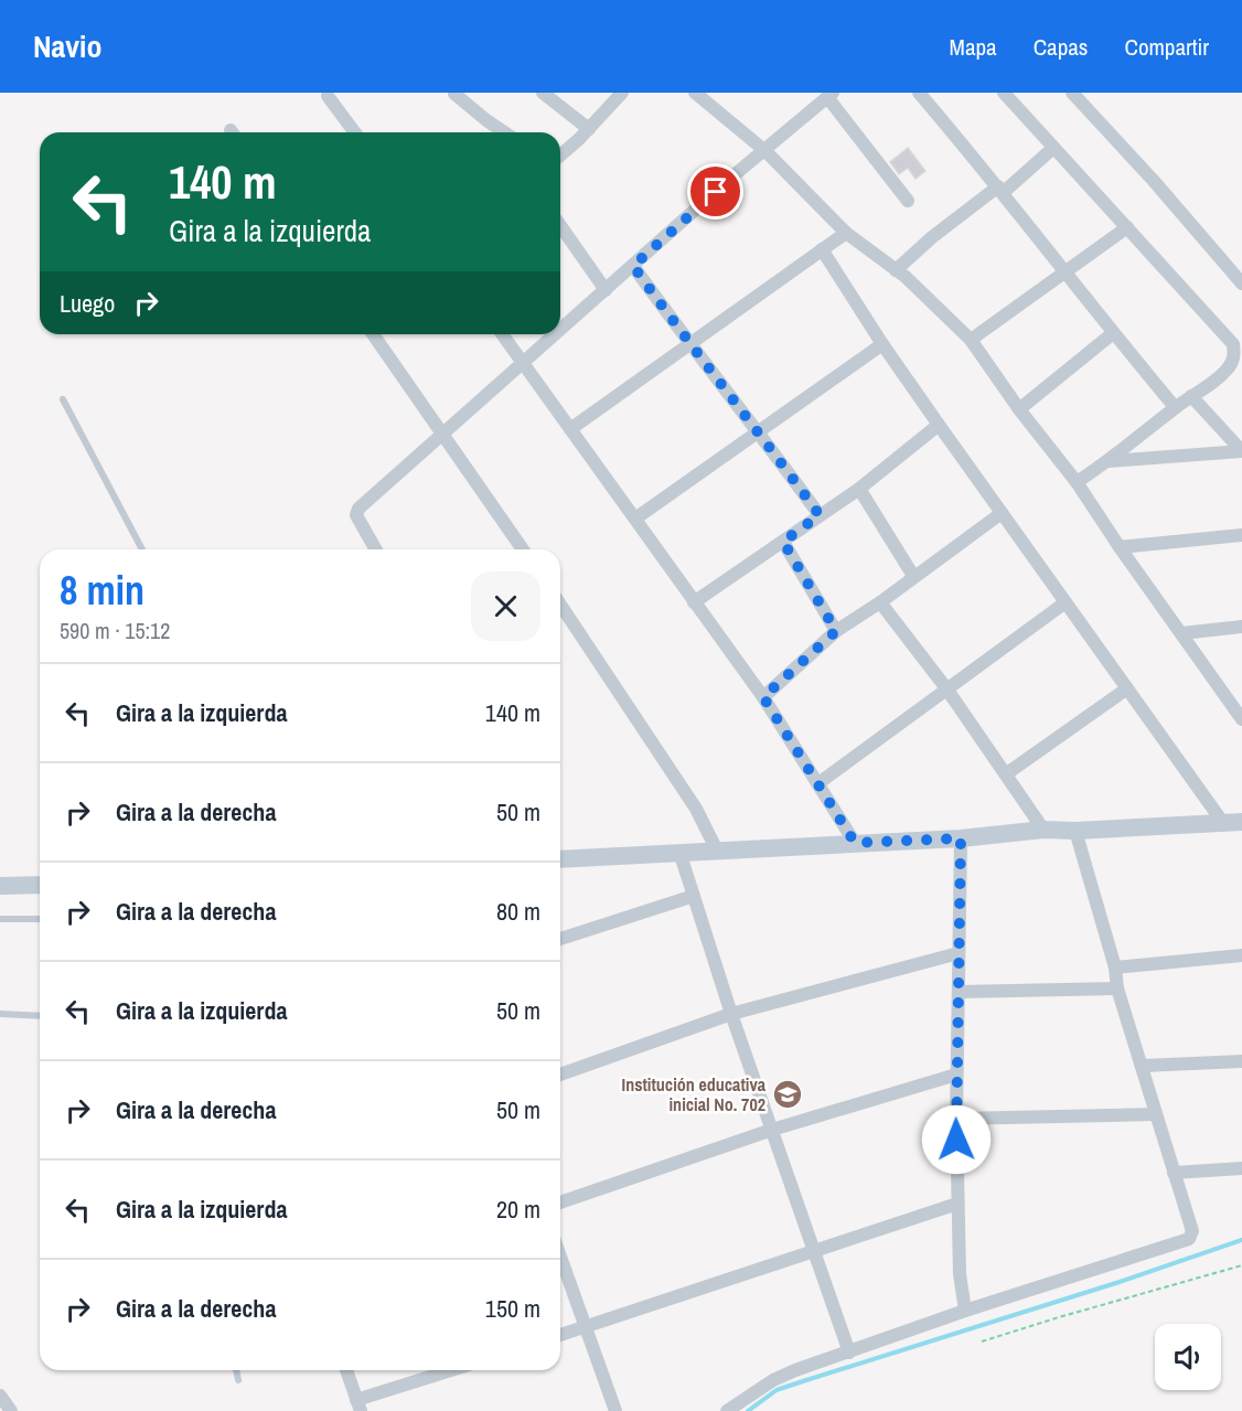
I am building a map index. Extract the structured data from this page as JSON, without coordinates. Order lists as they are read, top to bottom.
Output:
{
  "places": {
    "school or university": ["Institución educativa inicial No. 702"]
  },
  "page": {
    "header": "Navio",
    "nav": ["Mapa", "Capas", "Compartir"],
    "turn": ["140 m", "Gira a la izquierda"],
    "then": "Luego",
    "heading": ["8 min", "590 m · 15:12"],
    "list": [
      {
        "name": "Gira a la izquierda",
        "value": "140 m"
      },
      {
        "name": "Gira a la derecha",
        "value": "50 m"
      },
      {
        "name": "Gira a la derecha",
        "value": "80 m"
      },
      {
        "name": "Gira a la izquierda",
        "value": "50 m"
      },
      {
        "name": "Gira a la derecha",
        "value": "50 m"
      },
      {
        "name": "Gira a la izquierda",
        "value": "20 m"
      },
      {
        "name": "Gira a la derecha",
        "value": "150 m"
      }
    ]
  }
}
